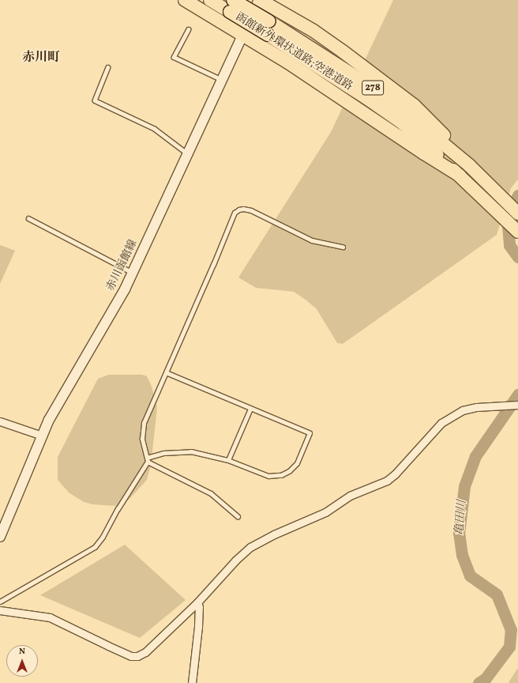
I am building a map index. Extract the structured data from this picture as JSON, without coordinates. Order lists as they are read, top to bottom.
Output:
{
  "streets": {
    "highway": ["函館新外環状道路;空港道路", "278"],
    "main road": ["赤川函館線"]
  },
  "districts": ["赤川町"],
  "water": ["亀田川"],
  "north": "top"
}
